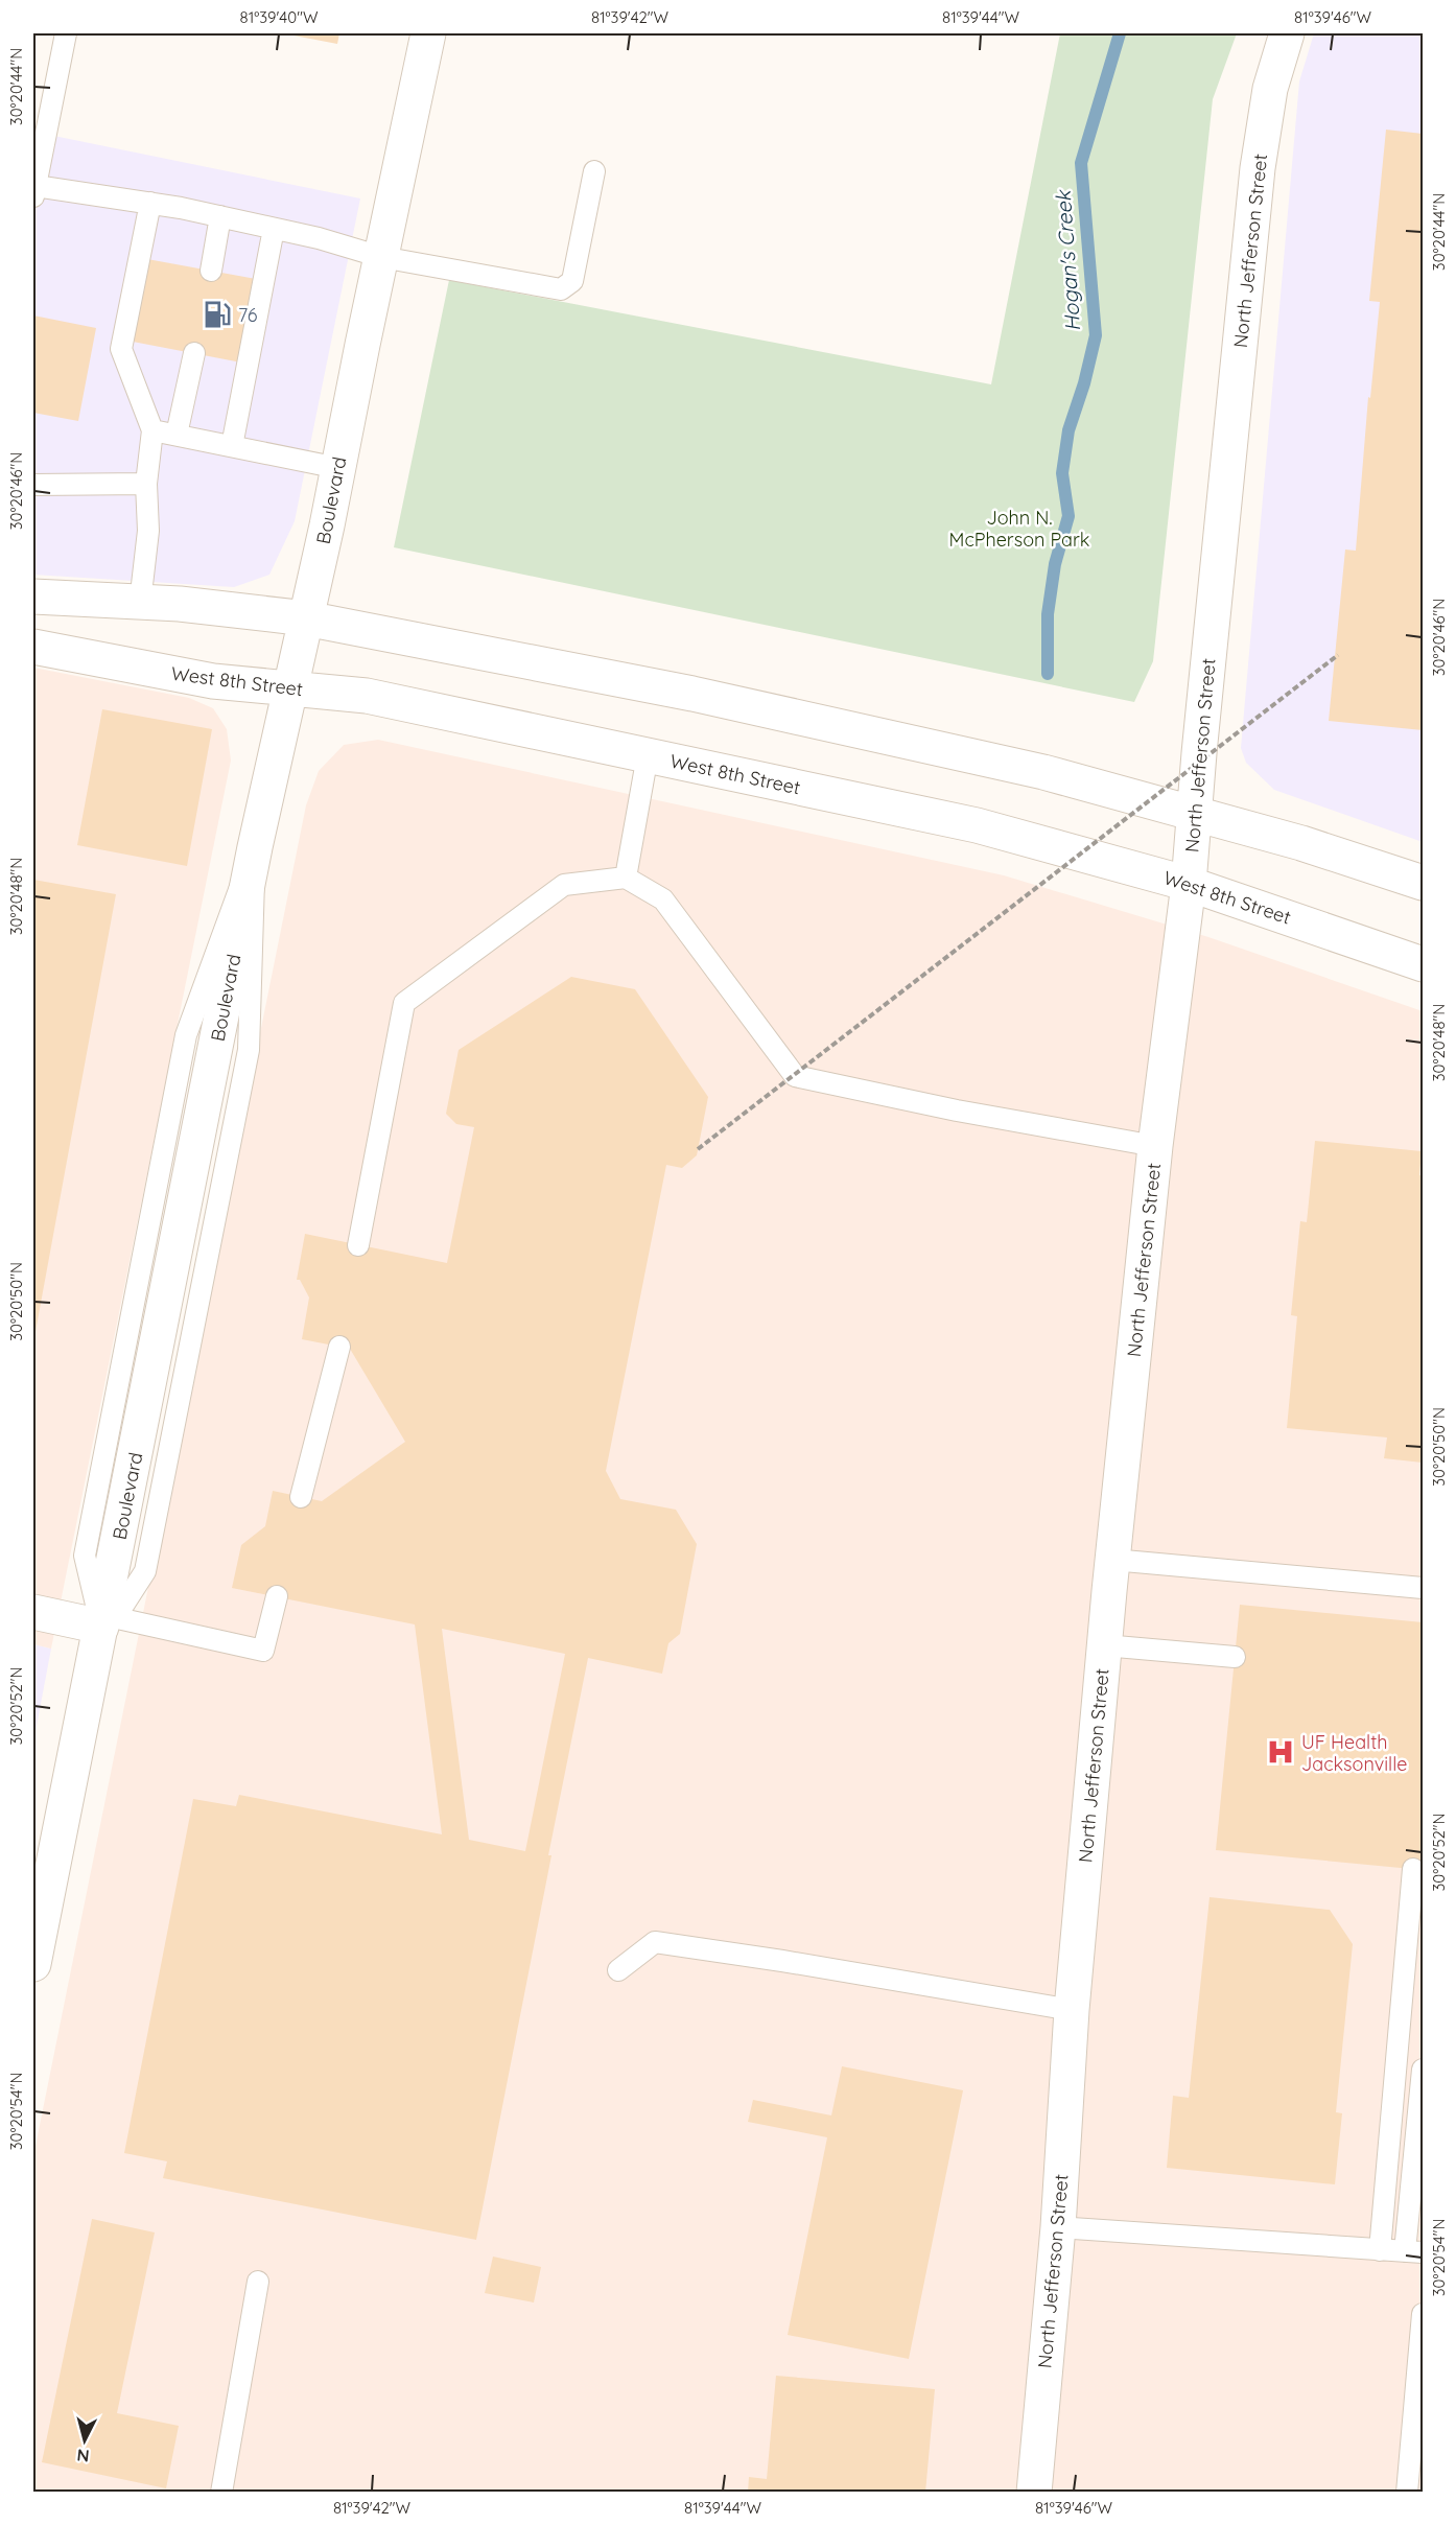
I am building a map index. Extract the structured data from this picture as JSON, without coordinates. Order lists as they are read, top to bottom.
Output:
{
  "streets": {
    "street": ["North Jefferson Street", "Boulevard", "West 8th Street"]
  },
  "crossings": [
    ["North Jefferson Street", "West 8th Street"],
    ["Boulevard", "West 8th Street"]
  ],
  "water": ["Hogan's Creek"],
  "parks": ["John N. McPherson Park"],
  "places": {
    "fuel station": ["76"],
    "hospital": ["UF Health Jacksonville"]
  },
  "north": "bottom",
  "coordinates": [
    "81°39'40\"W",
    "81°39'42\"W",
    "81°39'44\"W",
    "81°39'46\"W",
    "30°20'44\"N",
    "30°20'46\"N",
    "30°20'48\"N",
    "30°20'50\"N",
    "30°20'52\"N",
    "30°20'54\"N"
  ]
}
